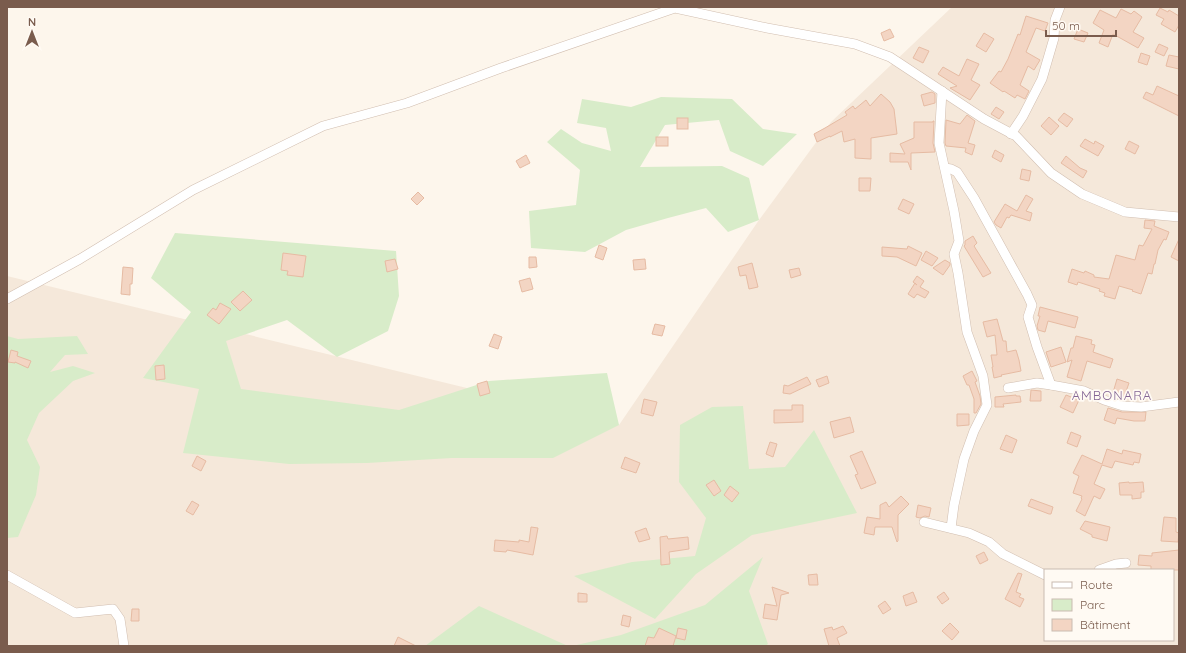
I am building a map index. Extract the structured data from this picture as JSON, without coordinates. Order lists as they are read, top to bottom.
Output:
{
  "districts": ["AMBONARA"],
  "legend": ["Route", "Parc", "Bâtiment"],
  "scale_bar": "50 m",
  "north": "top"
}
